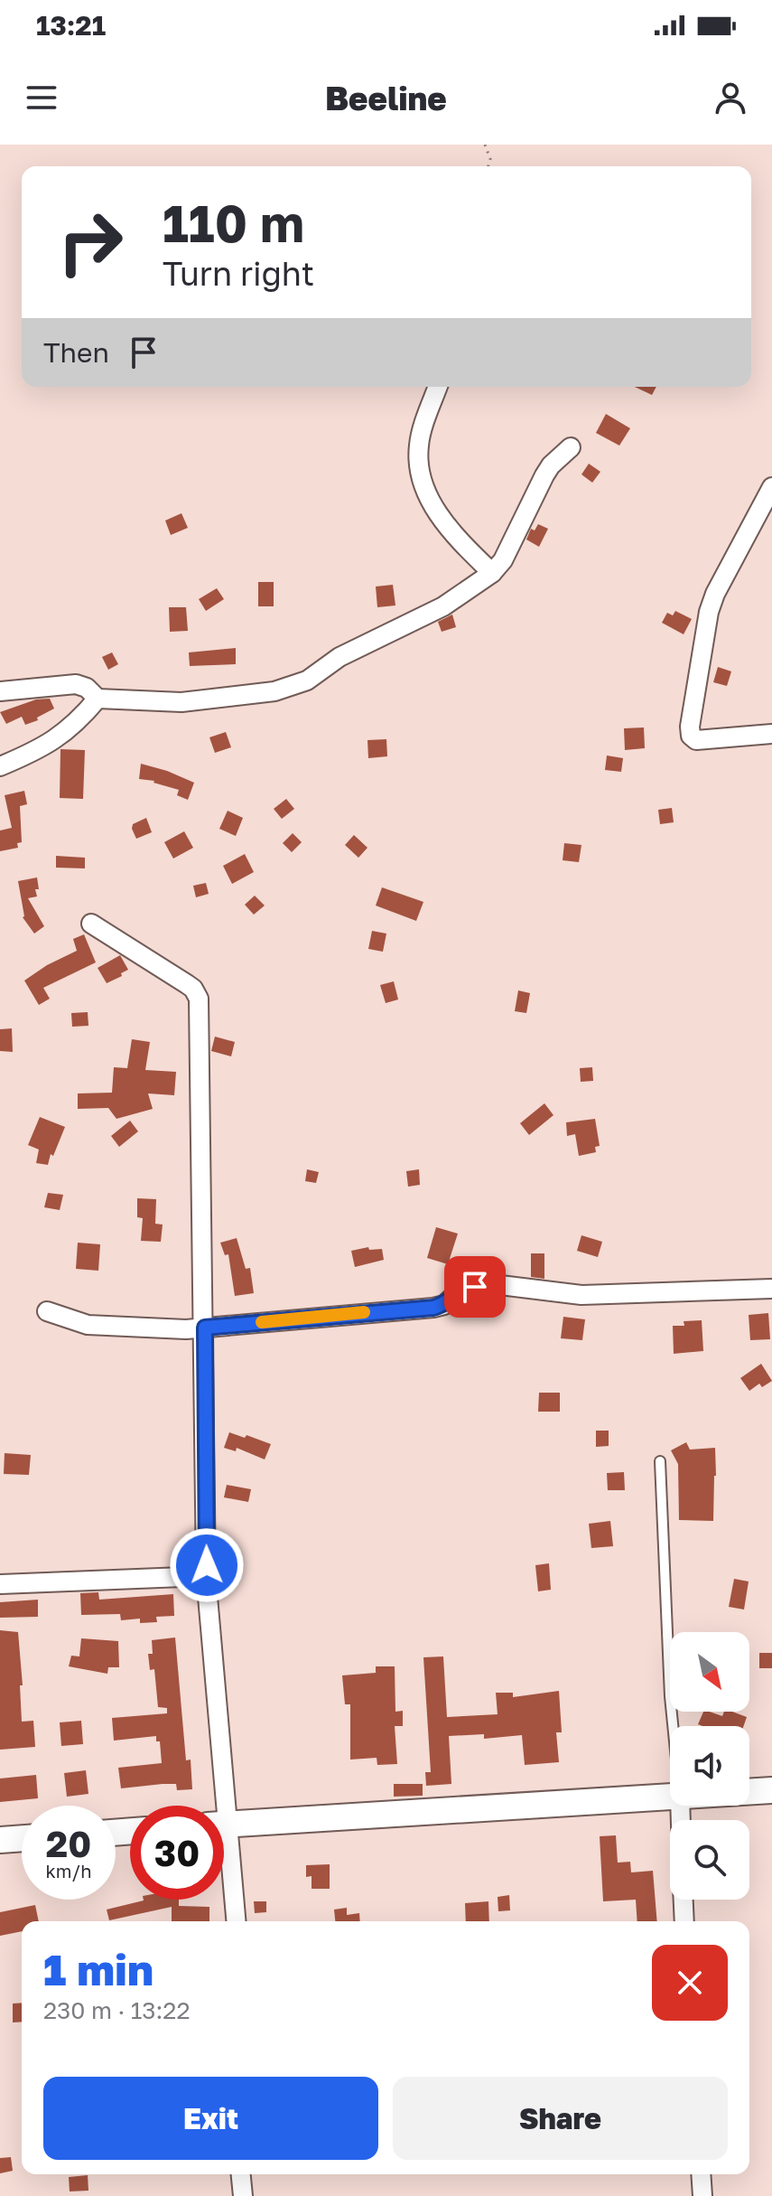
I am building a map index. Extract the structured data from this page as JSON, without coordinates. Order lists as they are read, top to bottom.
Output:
{
  "north": "bottom right",
  "page": {
    "status": "13:21",
    "header": "Beeline",
    "turn": ["110 m", "Turn right"],
    "then": "Then",
    "speed": "20 km/h",
    "limit": "30",
    "heading": ["1 min", "230 m · 13:22"],
    "buttons": ["Exit", "Share"]
  }
}
